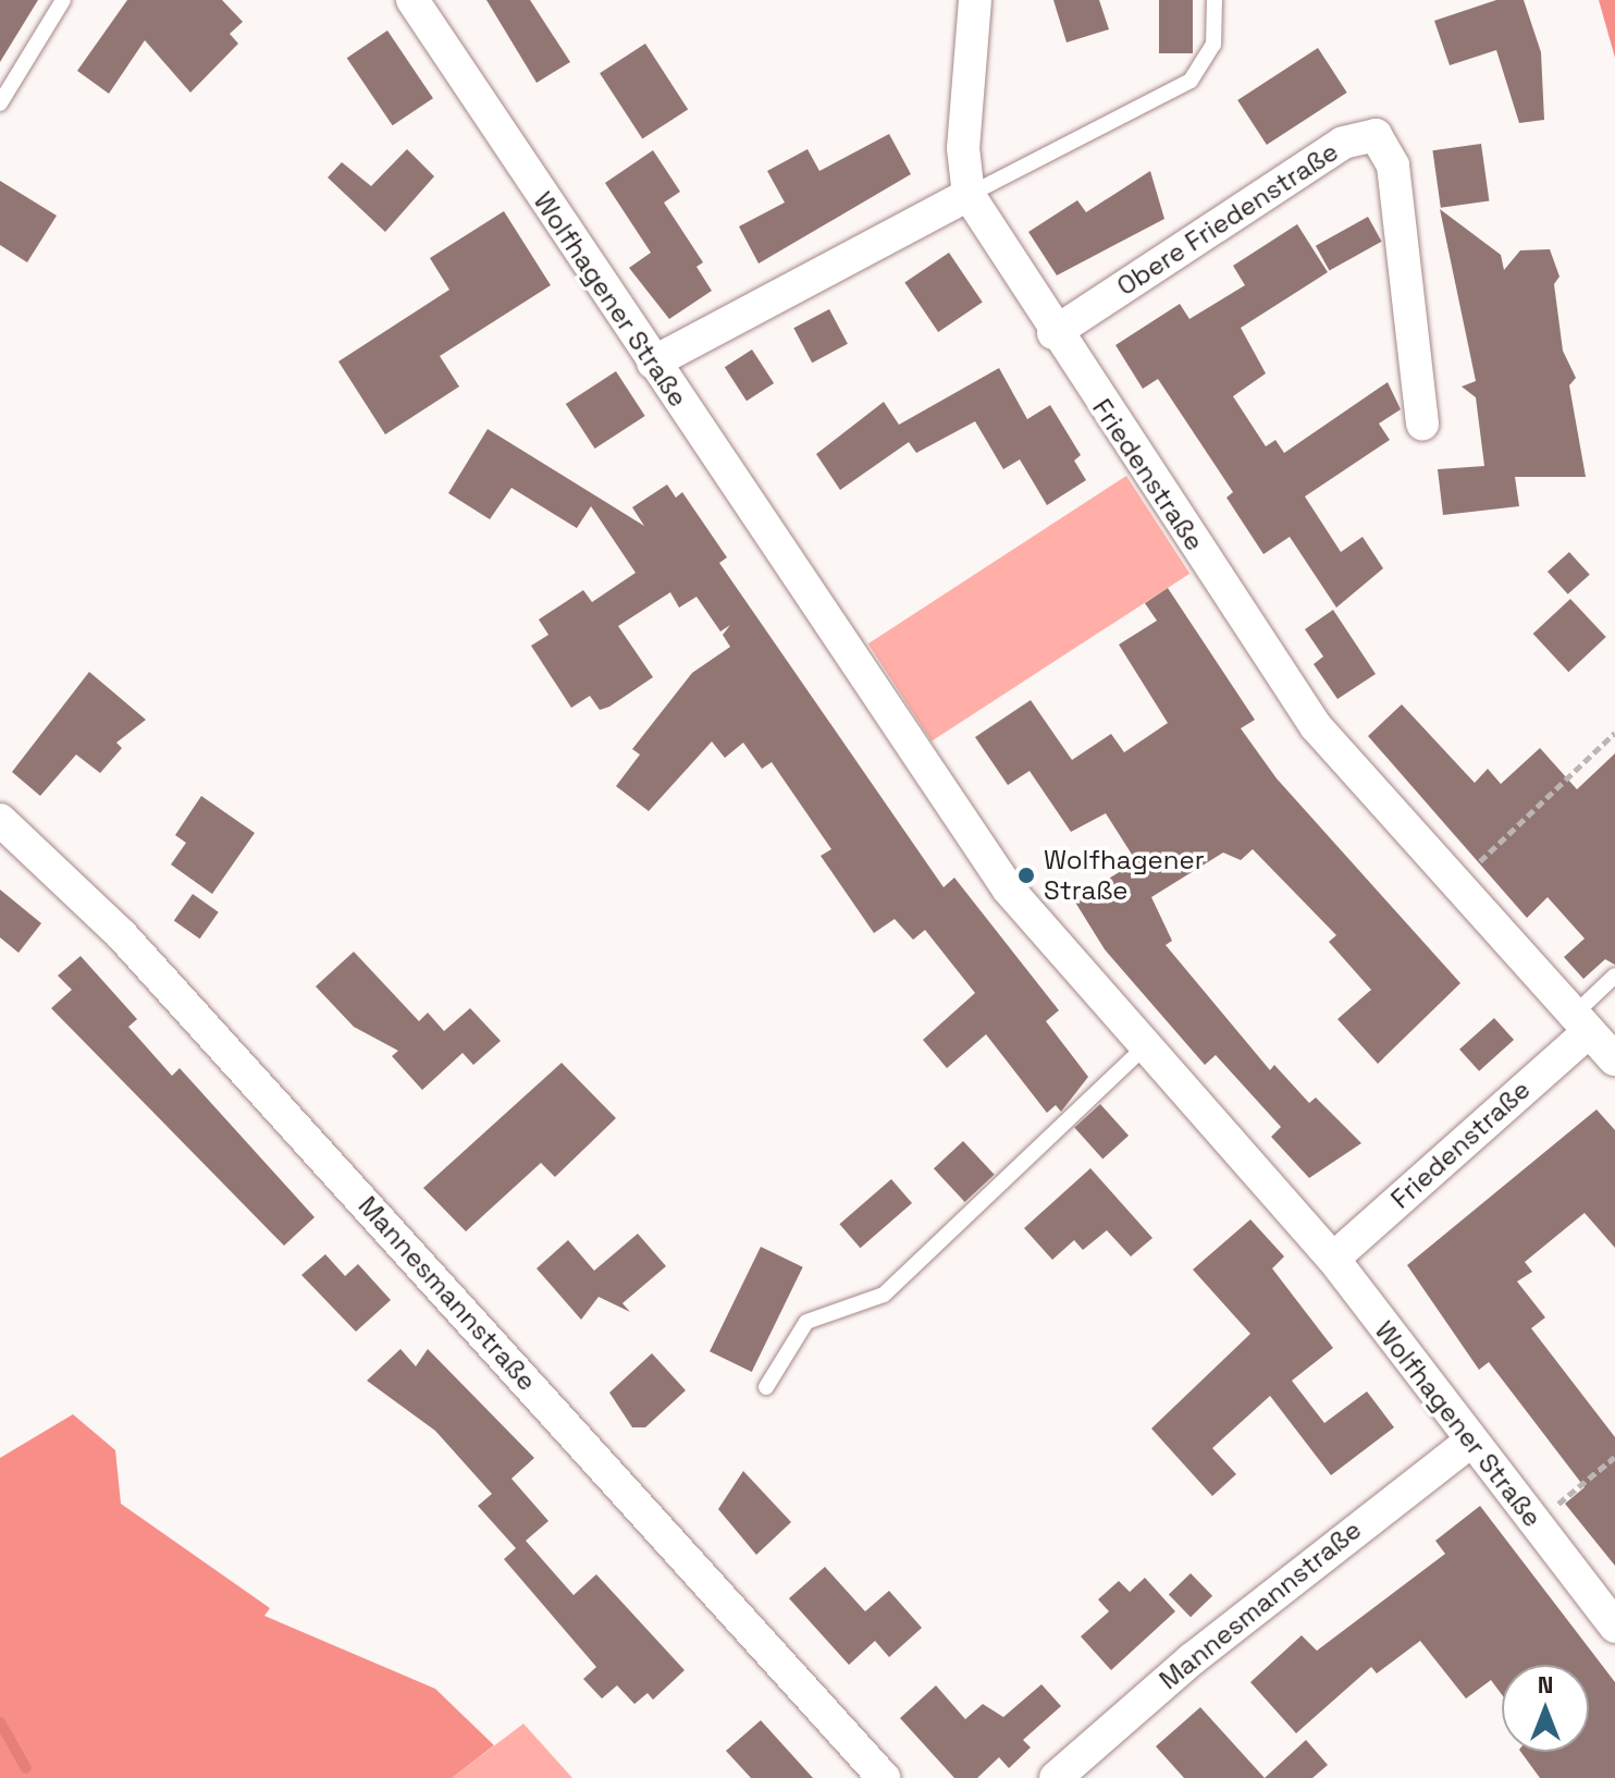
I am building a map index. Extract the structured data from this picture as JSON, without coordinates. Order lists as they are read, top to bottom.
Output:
{
  "streets": {
    "street": [
      "Obere Friedenstraße",
      "Wolfhagener Straße",
      "Friedenstraße",
      "Mannesmannstraße"
    ]
  },
  "crossings": [
    ["Obere Friedenstraße", "Friedenstraße"],
    ["Wolfhagener Straße", "Friedenstraße"],
    ["Wolfhagener Straße", "Mannesmannstraße"]
  ],
  "places": ["Wolfhagener Straße"],
  "north": "top"
}
